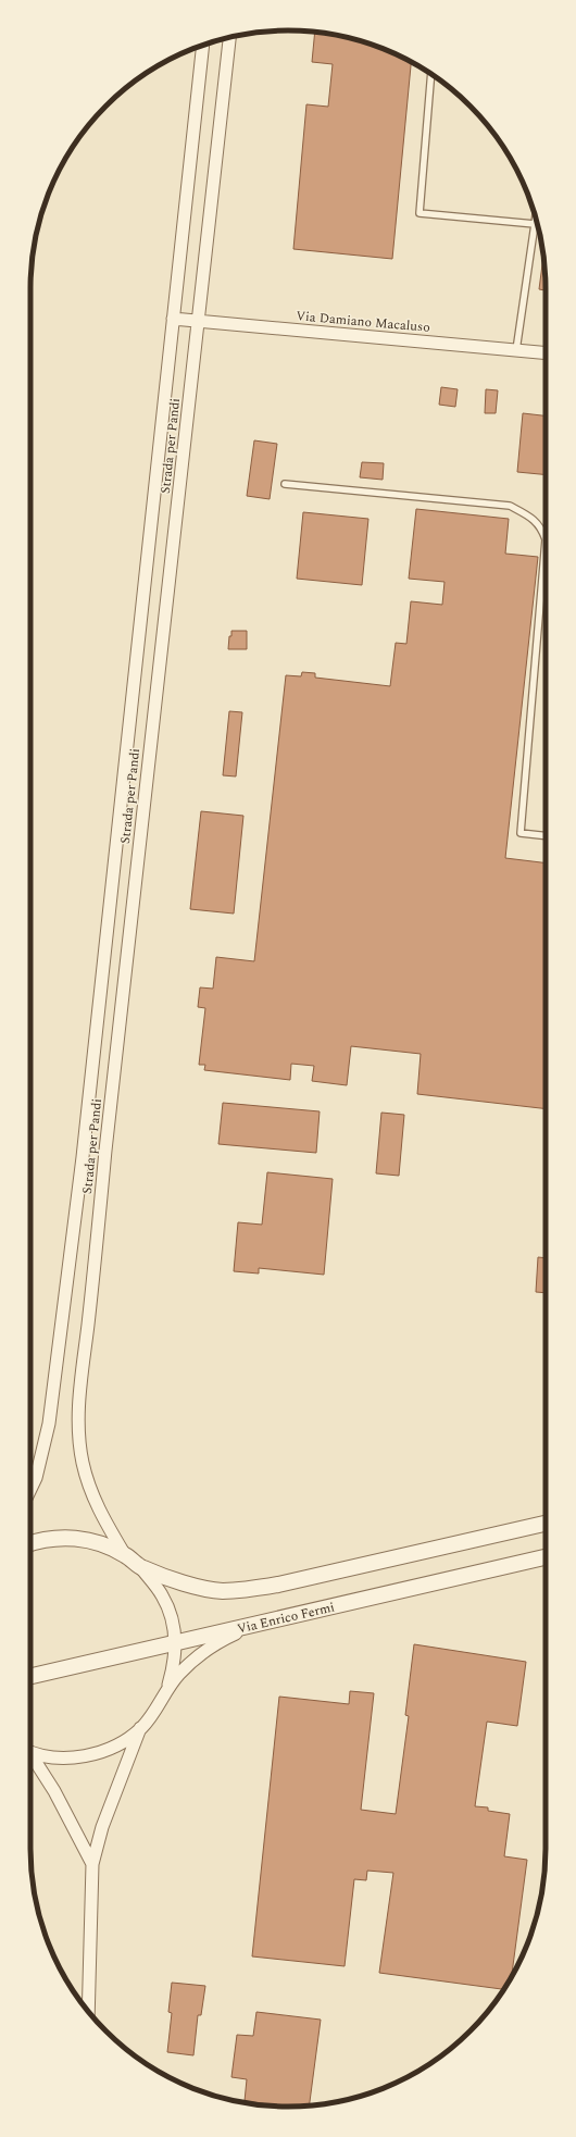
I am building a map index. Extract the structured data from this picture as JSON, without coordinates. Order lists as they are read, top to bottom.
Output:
{
  "streets": {
    "street": ["Via Damiano Macaluso", "Strada per Pandi", "Via Enrico Fermi"]
  },
  "crossings": [
    ["Via Damiano Macaluso", "Strada per Pandi"]
  ]
}
